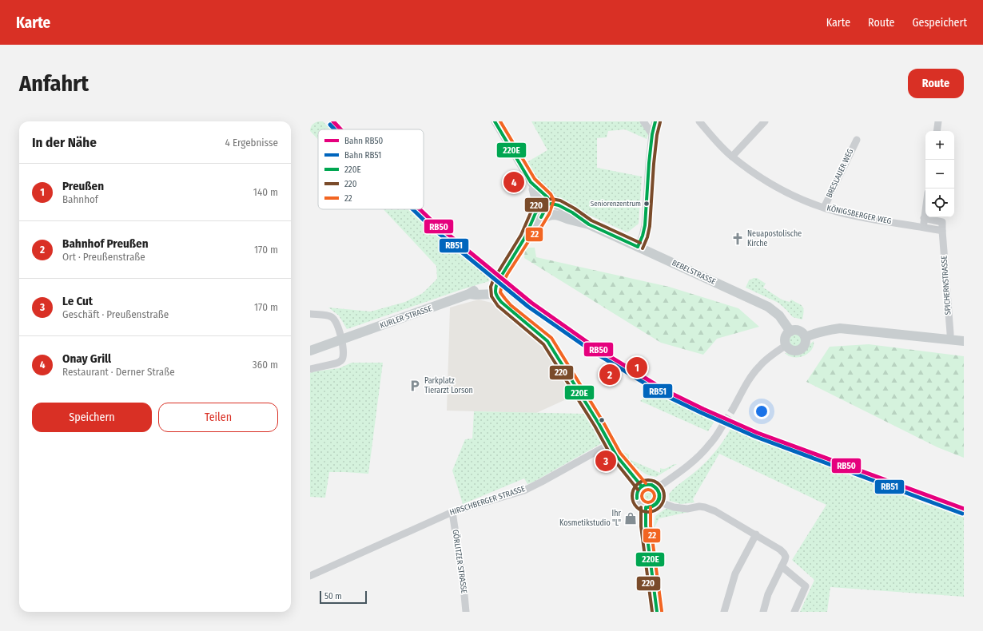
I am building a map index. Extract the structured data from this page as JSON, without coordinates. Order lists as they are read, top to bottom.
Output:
{
  "streets": {
    "main road": ["BEBELSTRASSE", "KURLER STRASSE"],
    "street": [
      "BRESLAUER WEG",
      "KÖNIGSBERGER WEG",
      "SPICHERNSTRASSE",
      "HIRSCHBERGER STRASSE",
      "GÖRLITZER STRASSE"
    ]
  },
  "crossings": [
    ["BRESLAUER WEG", "KÖNIGSBERGER WEG"],
    ["KÖNIGSBERGER WEG", "SPICHERNSTRASSE"],
    ["HIRSCHBERGER STRASSE", "GÖRLITZER STRASSE"]
  ],
  "places": {
    "other": ["Seniorenzentrum"],
    "church": ["Neuapostolische Kirche"],
    "parking": ["Parkplatz Tierarzt Lorson"],
    "shop": ["Ihr Kosmetikstudio \"L\""]
  },
  "lines": [
    "rail line RB50",
    "transit line 220E",
    "transit line 22",
    "transit line 220",
    "rail line RB51"
  ],
  "legend": [
    "Bahn RB50",
    "Bahn RB51",
    "220E",
    "220",
    "22"
  ],
  "scale_bar": "50 m",
  "page": {
    "header": "Karte",
    "nav": ["Karte", "Route", "Gespeichert"],
    "buttons": [
      "Route",
      ["Speichern", "Teilen"]
    ],
    "title": "Anfahrt",
    "heading": ["In der Nähe", "4 Ergebnisse"],
    "map_buttons": ["+", "−"],
    "list": [
      {
        "mark": "1",
        "name": "Preußen",
        "note": "Bahnhof",
        "value": "140 m"
      },
      {
        "mark": "2",
        "name": "Bahnhof Preußen",
        "note": "Ort · Preußenstraße",
        "value": "170 m"
      },
      {
        "mark": "3",
        "name": "Le Cut",
        "note": "Geschäft · Preußenstraße",
        "value": "170 m"
      },
      {
        "mark": "4",
        "name": "Onay Grill",
        "note": "Restaurant · Derner Straße",
        "value": "360 m"
      }
    ],
    "pins": [
      "4",
      "1",
      "2",
      "3"
    ],
    "scale": "50 m"
  }
}
